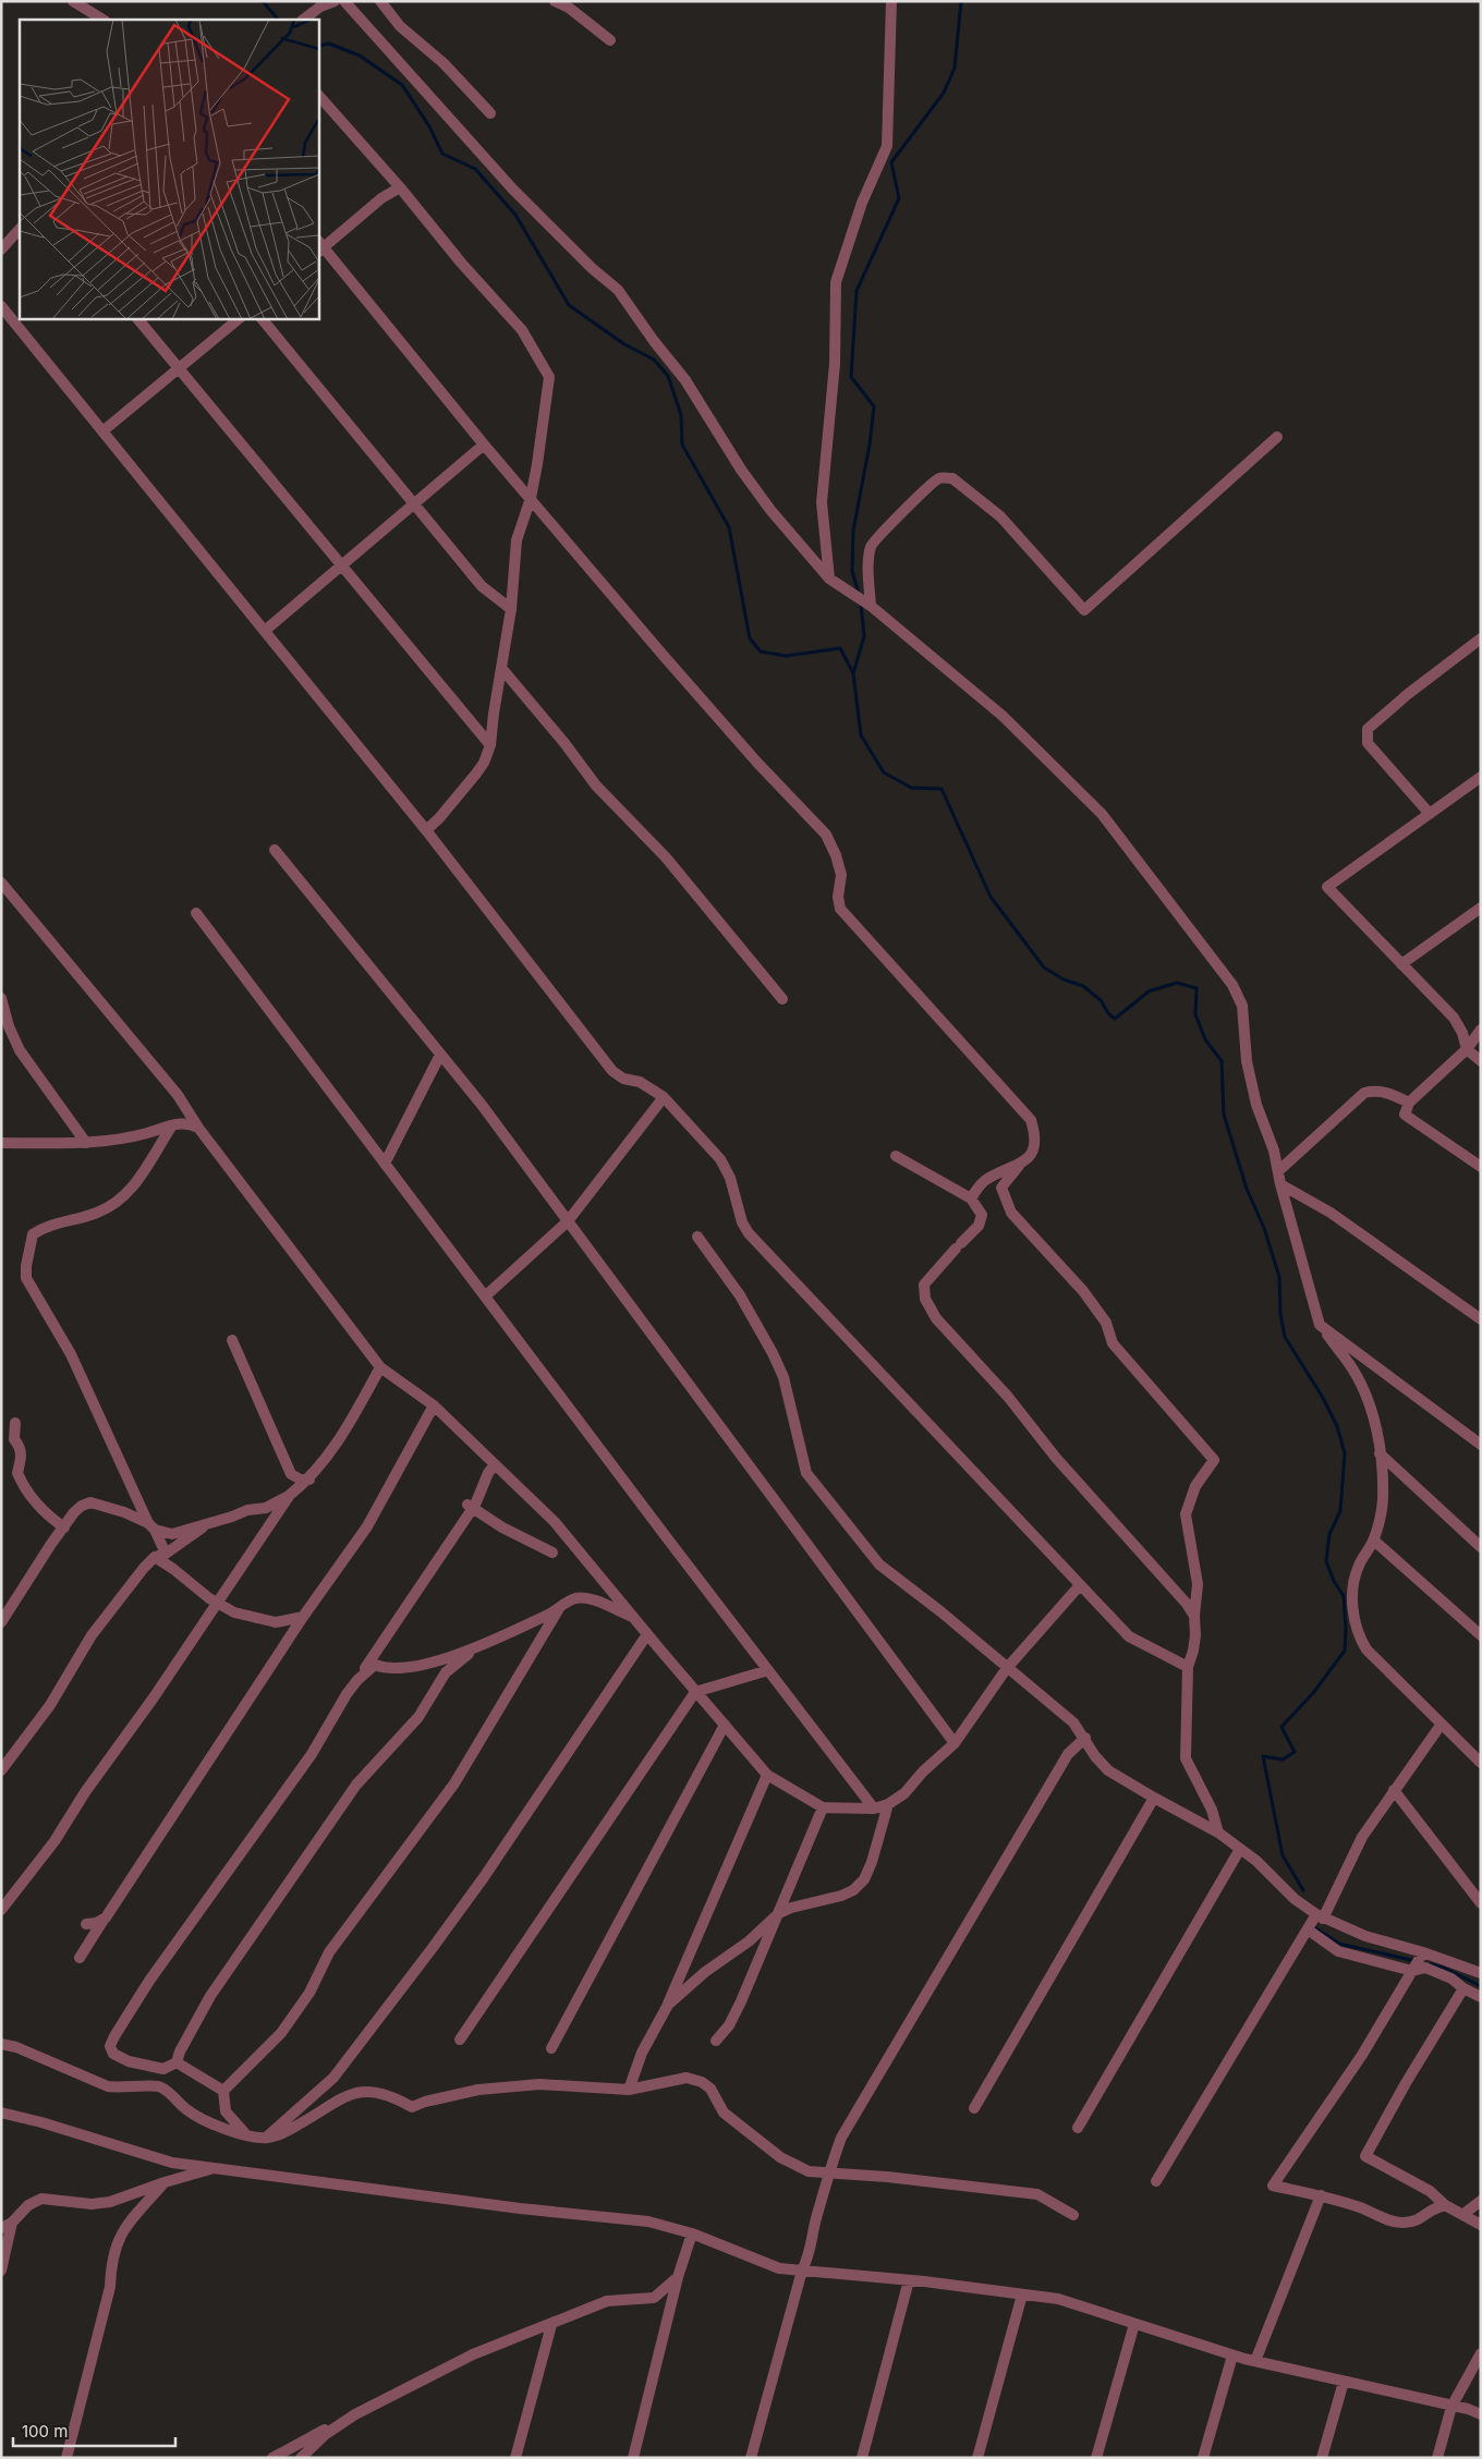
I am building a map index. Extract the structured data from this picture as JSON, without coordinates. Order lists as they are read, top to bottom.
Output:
{
  "scale_bar": "100 m"
}
